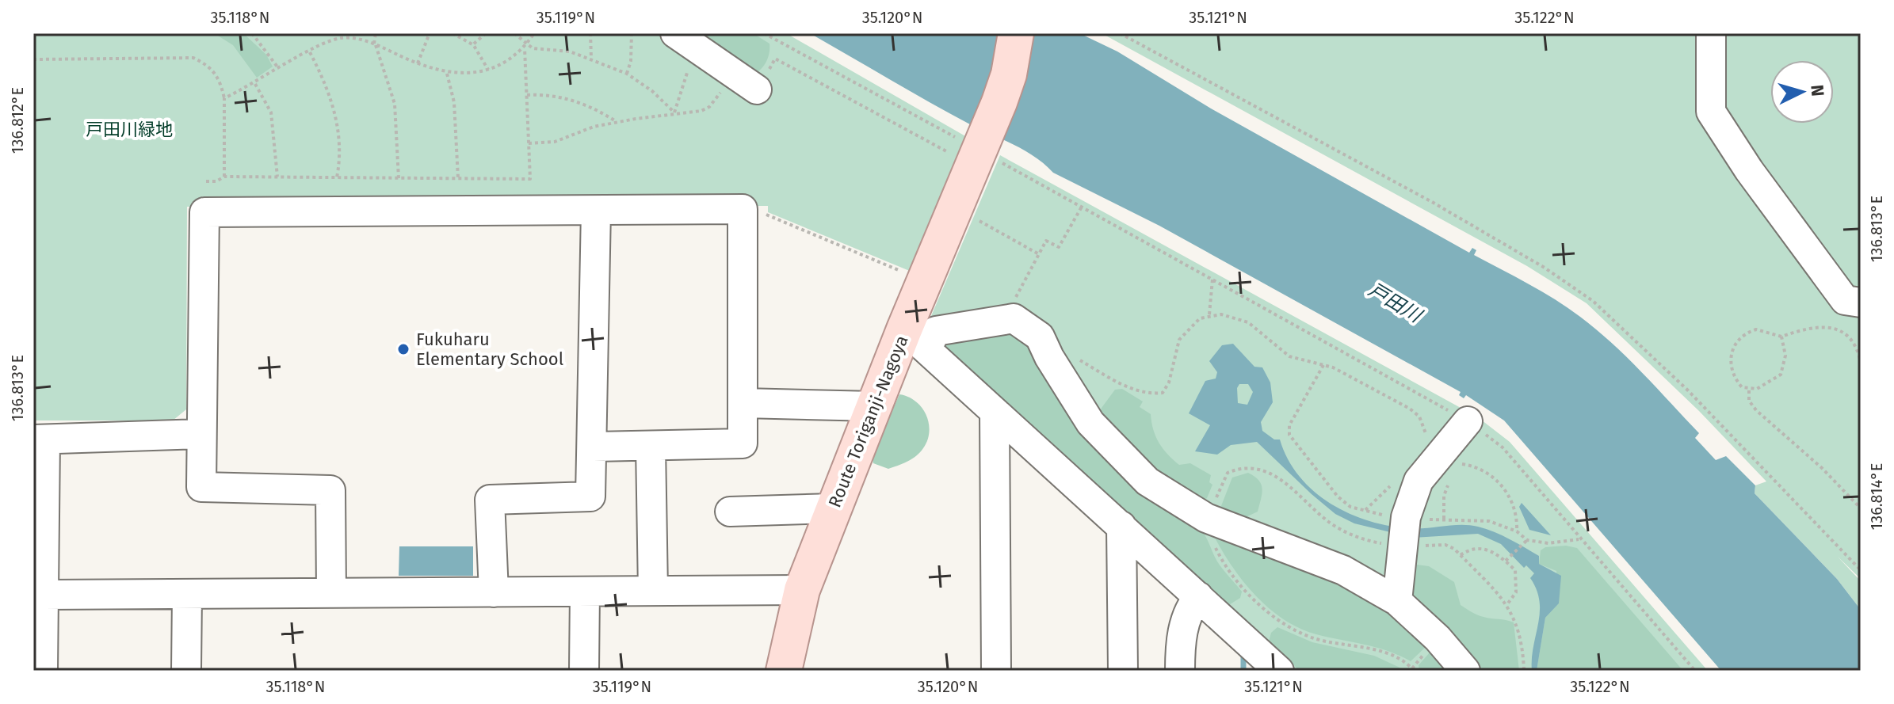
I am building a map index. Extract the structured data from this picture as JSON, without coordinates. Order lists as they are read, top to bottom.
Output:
{
  "streets": {
    "main road": ["Route Toriganji-Nagoya"]
  },
  "water": ["戸田川"],
  "parks": ["戸田川緑地"],
  "places": ["Fukuharu Elementary School"],
  "north": "right",
  "coordinates": [
    "35.118°N",
    "35.119°N",
    "35.120°N",
    "35.121°N",
    "35.122°N",
    "136.812°E",
    "136.813°E",
    "136.814°E"
  ]
}
